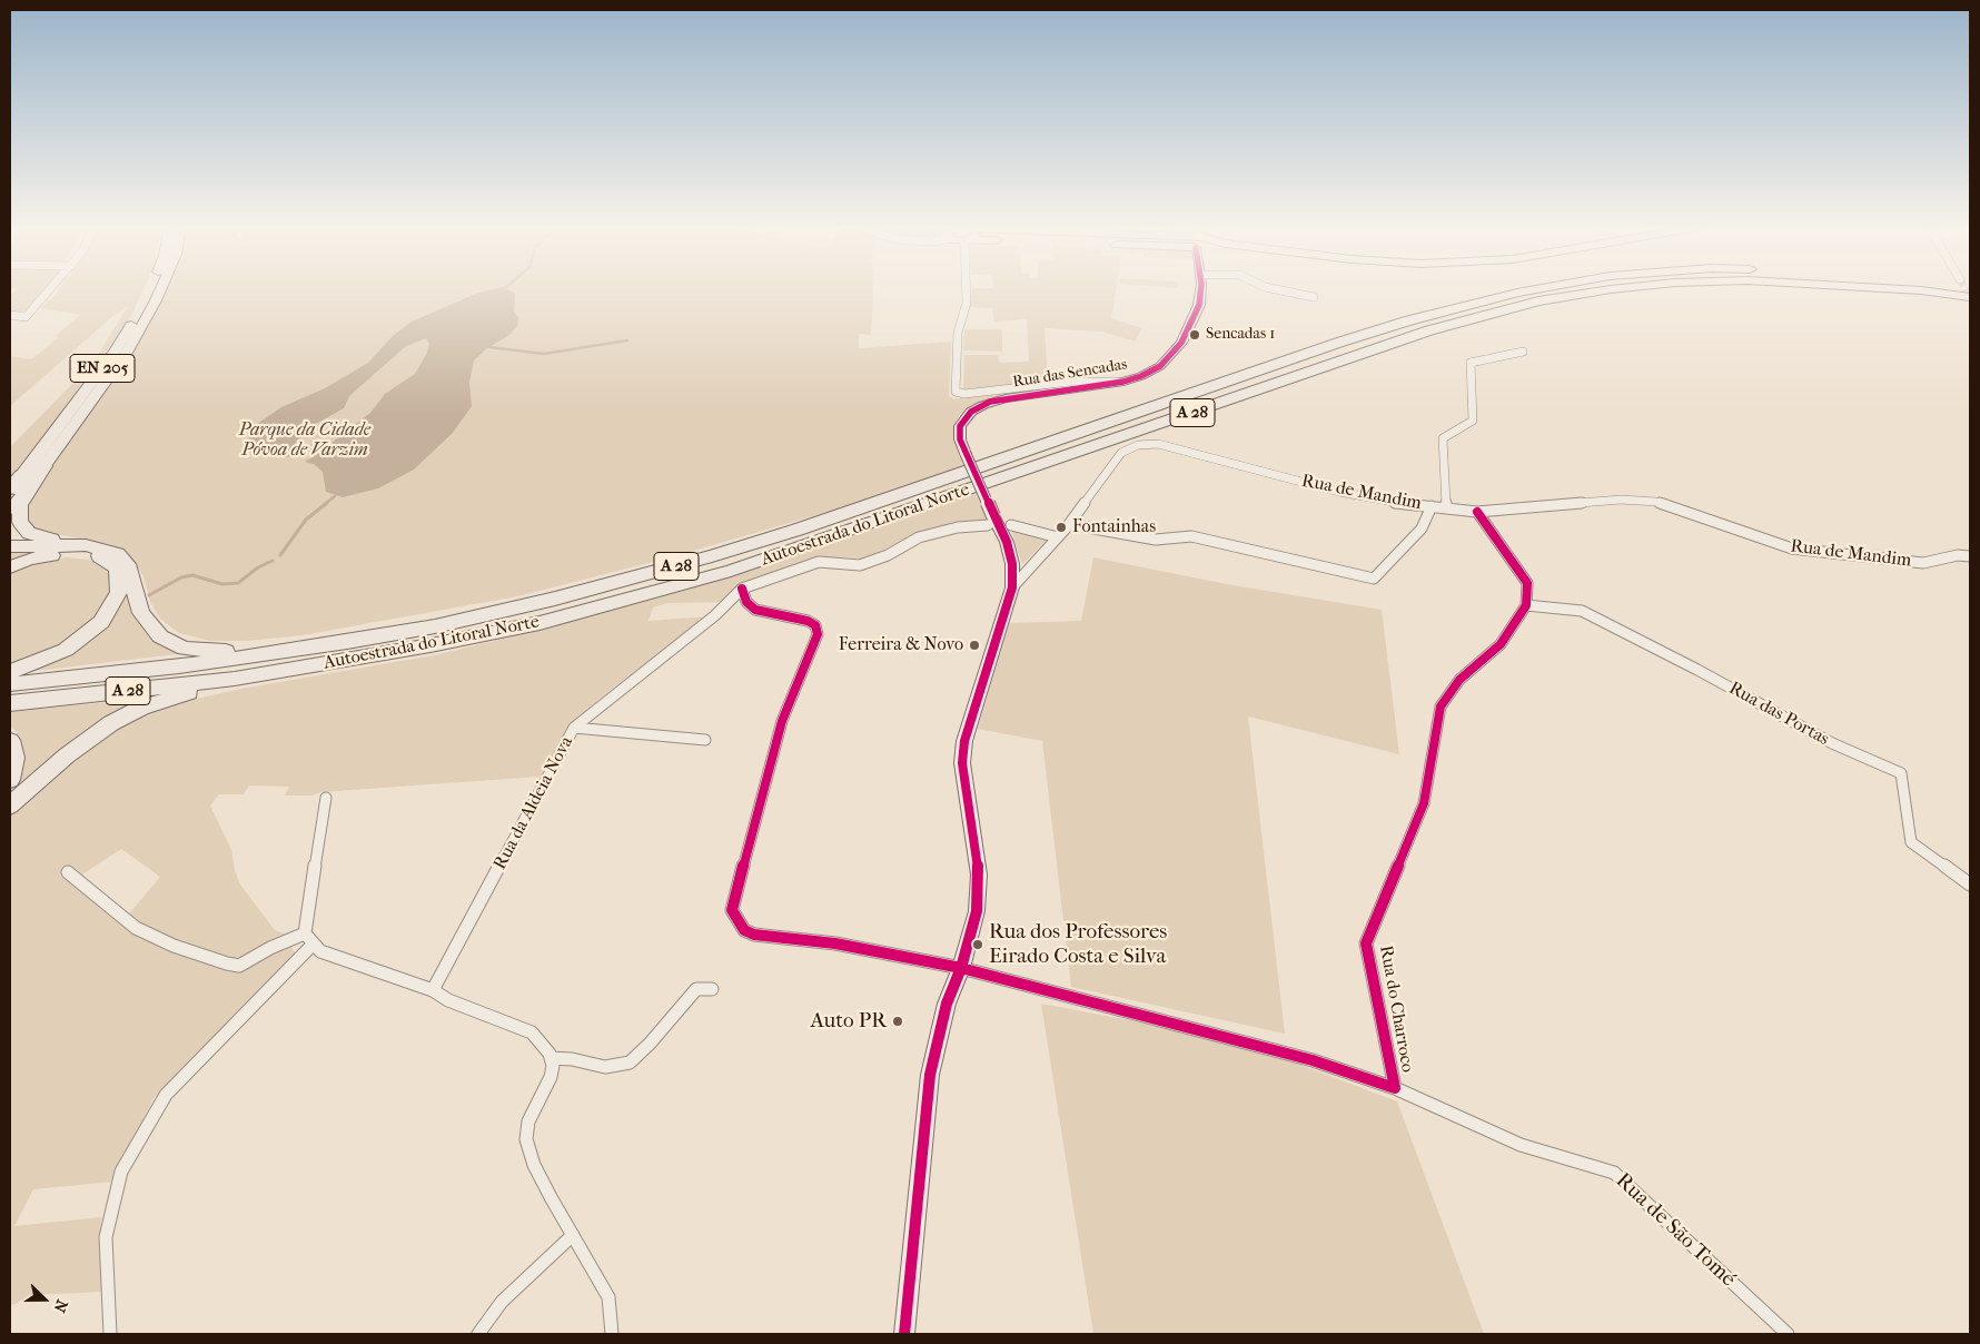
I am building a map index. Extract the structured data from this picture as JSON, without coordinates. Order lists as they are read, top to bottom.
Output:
{
  "streets": {
    "highway": ["A 28", "Autoestrada do Litoral Norte"],
    "main road": ["EN 205"],
    "street": [
      "Rua das Sencadas",
      "Rua de Mandim",
      "Rua das Portas",
      "Rua da Aldeia Nova",
      "Rua do Charroco",
      "Rua de São Tomé"
    ]
  },
  "crossings": [
    ["Rua das Sencadas", "Rua da Aldeia Nova"],
    ["Rua das Portas", "Rua do Charroco"],
    ["Rua da Aldeia Nova", "Rua do Charroco"],
    ["Rua do Charroco", "Rua de São Tomé"]
  ],
  "parks": ["Parque da Cidade Póvoa de Varzim"],
  "places": [
    "Sencadas 1",
    "Fontainhas",
    "Ferreira & Novo",
    "Rua dos Professores Eirado Costa e Silva",
    "Auto PR"
  ],
  "north": "right"
}
